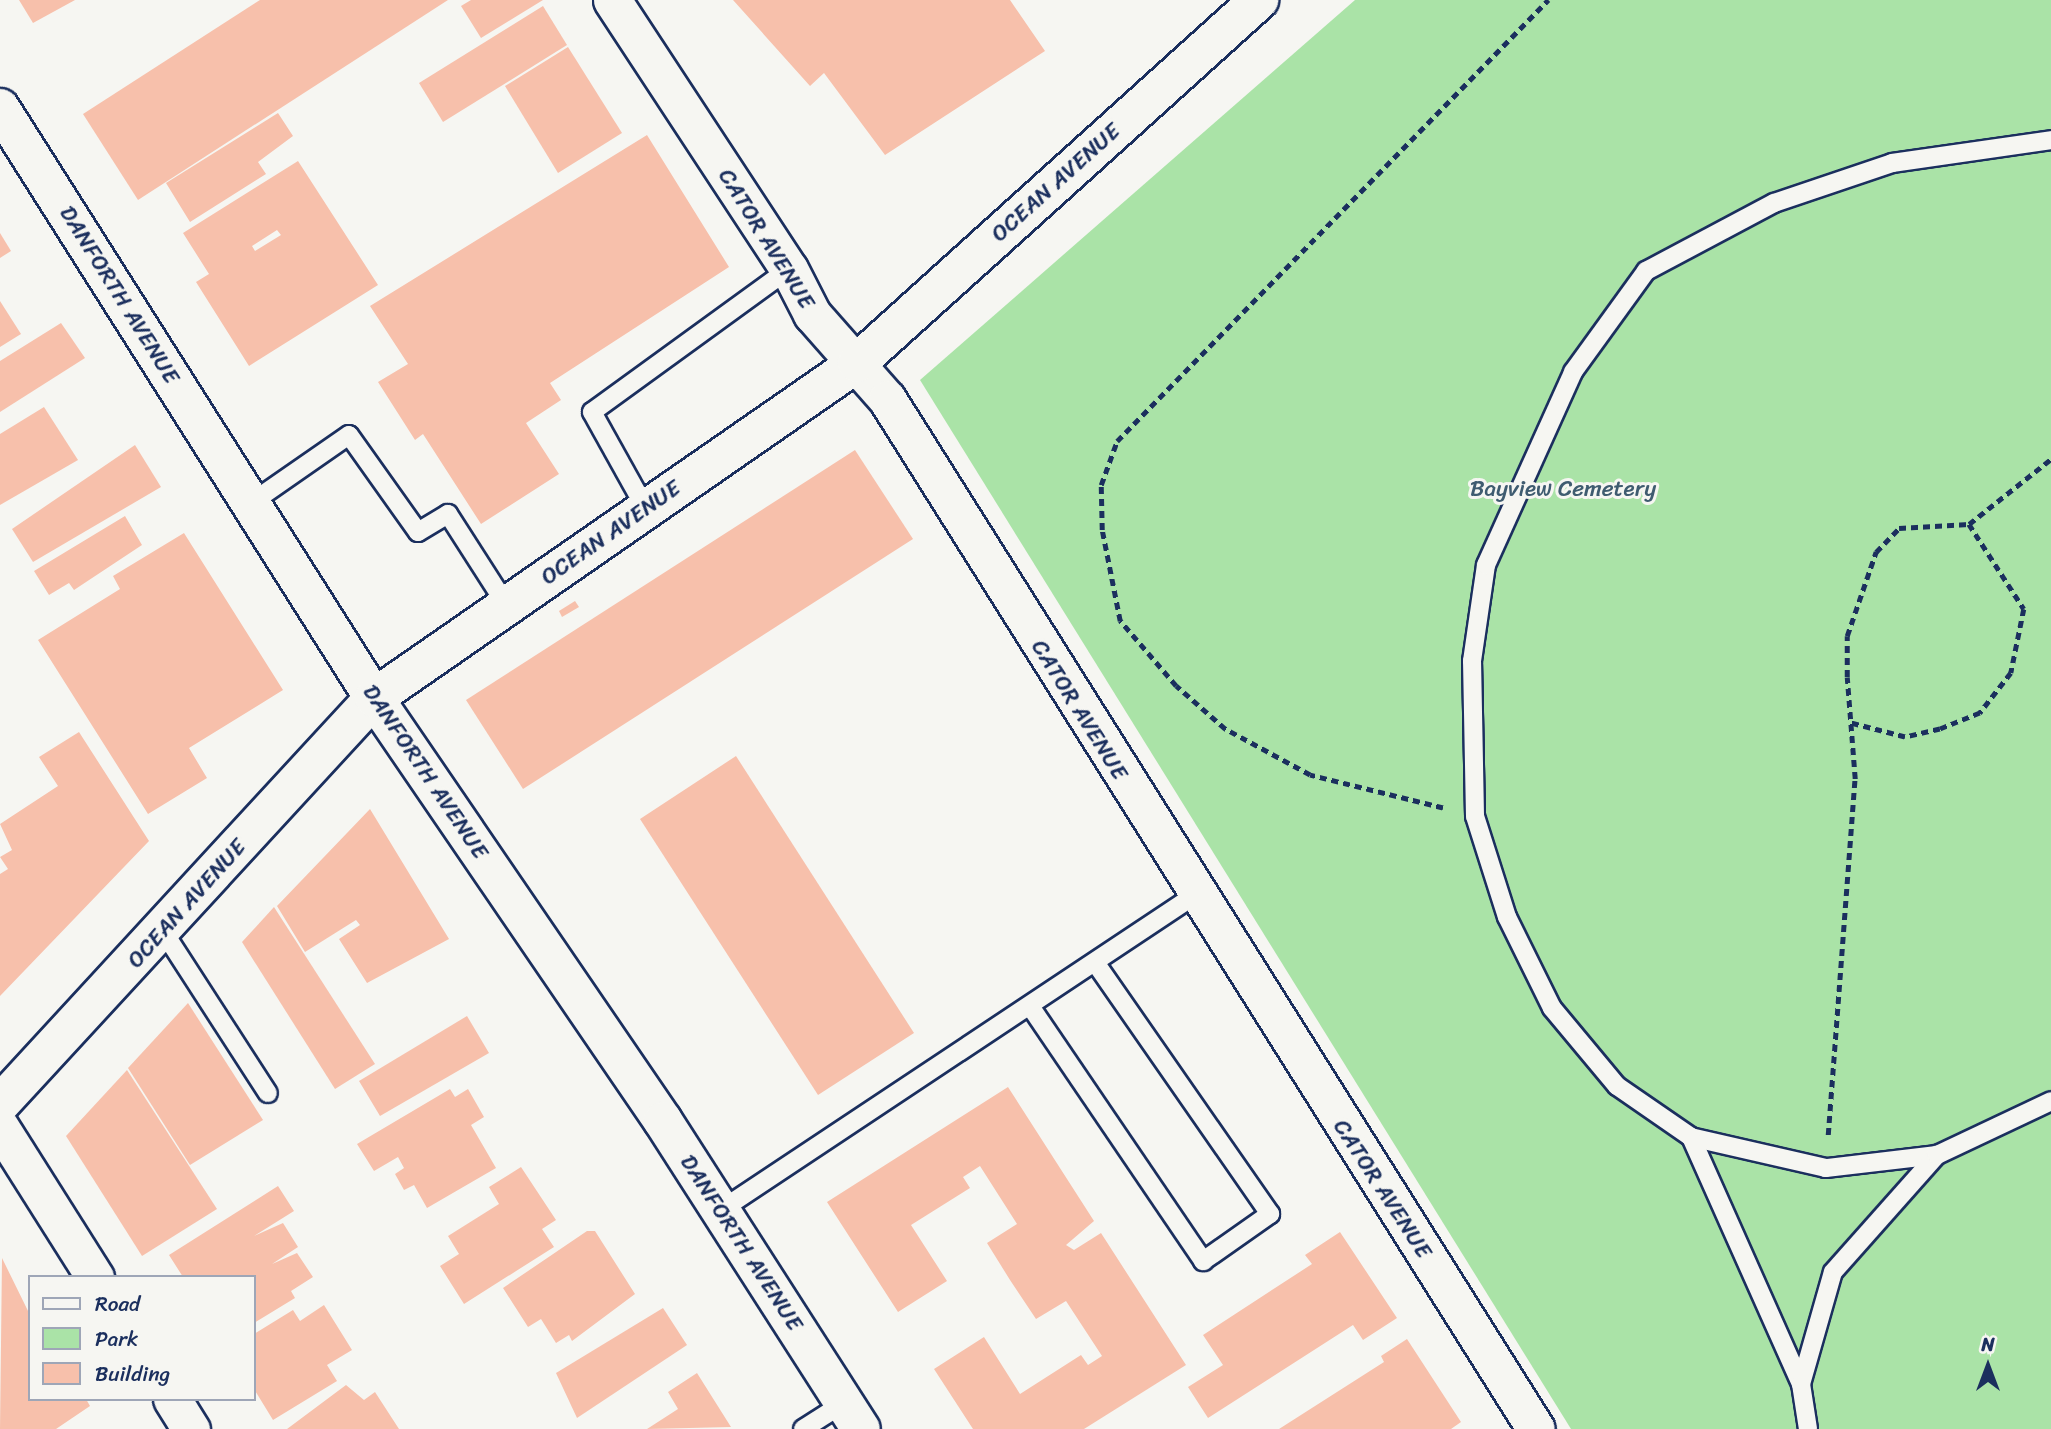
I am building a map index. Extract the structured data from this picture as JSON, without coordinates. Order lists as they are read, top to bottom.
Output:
{
  "streets": {
    "street": ["OCEAN AVENUE", "CATOR AVENUE", "DANFORTH AVENUE"]
  },
  "crossings": [
    ["OCEAN AVENUE", "CATOR AVENUE"],
    ["OCEAN AVENUE", "DANFORTH AVENUE"]
  ],
  "parks": ["Bayview Cemetery"],
  "legend": ["Road", "Park", "Building"],
  "north": "top"
}
